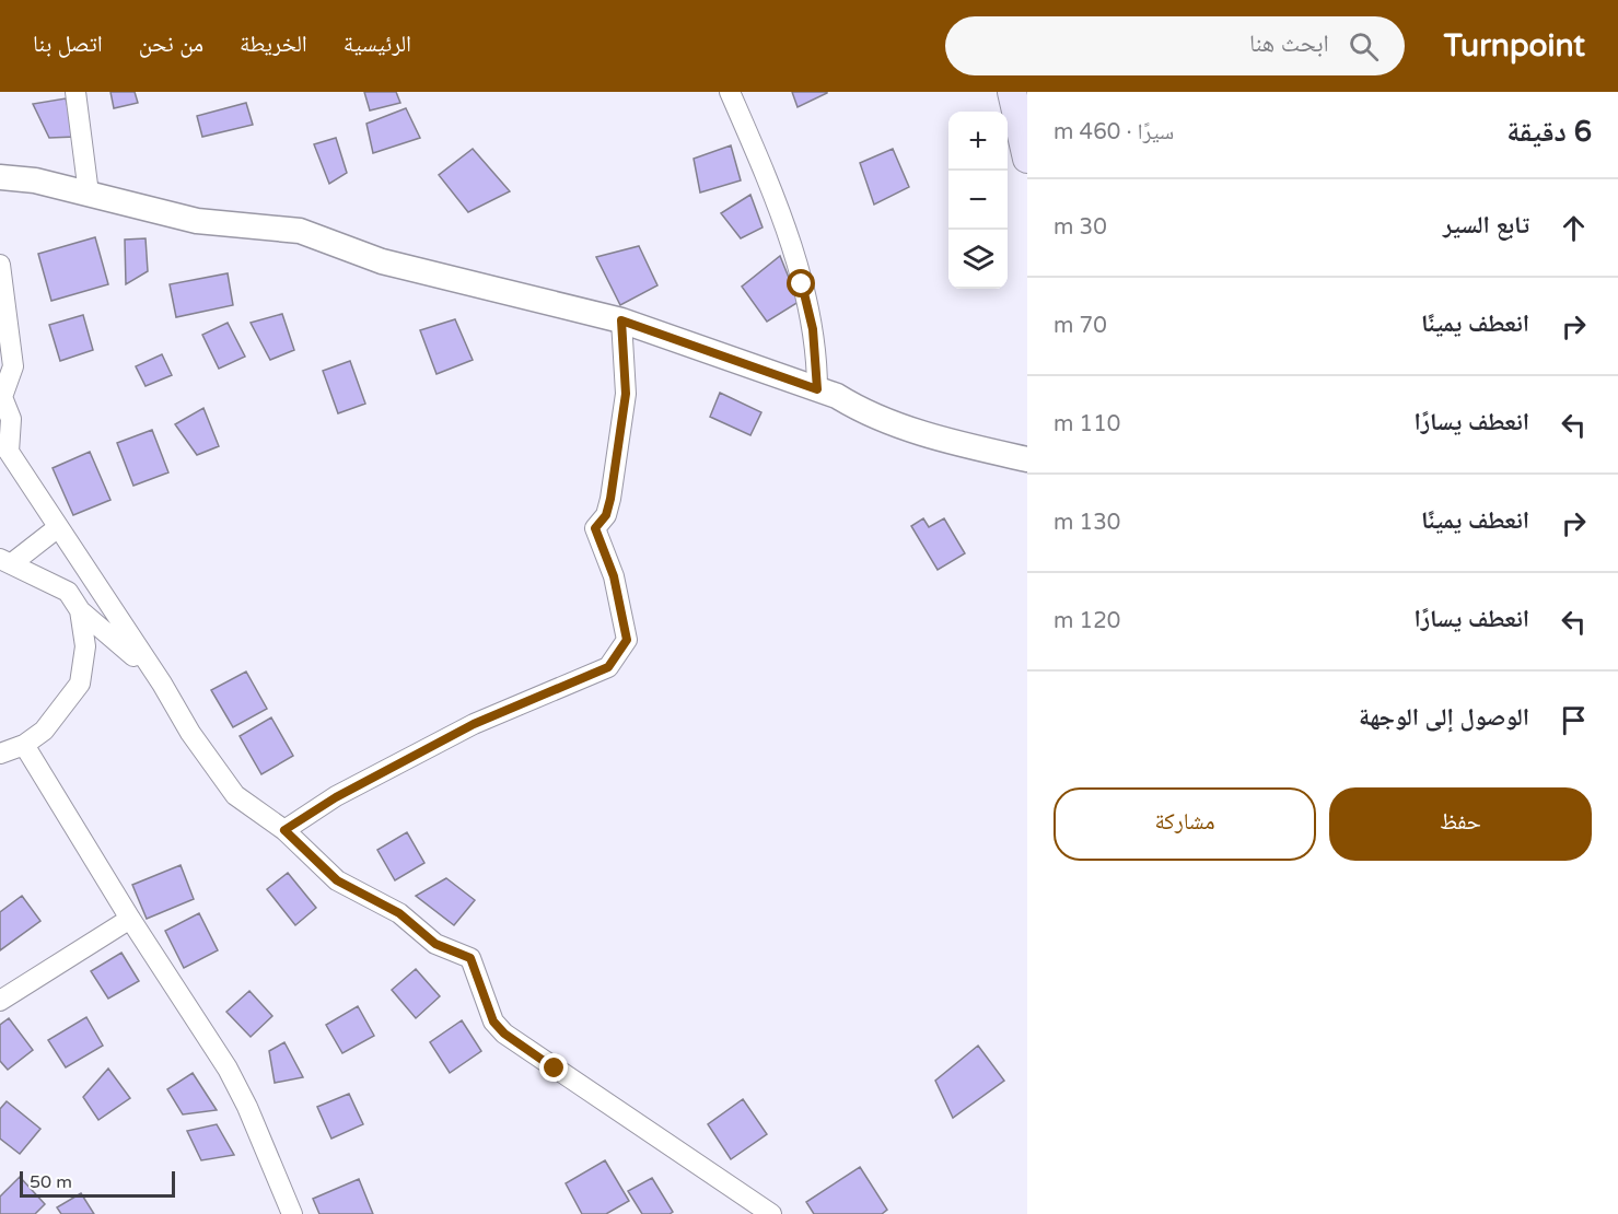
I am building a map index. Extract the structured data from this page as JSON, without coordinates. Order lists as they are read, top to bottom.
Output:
{
  "scale_bar": "50 m",
  "page": {
    "header": "Turnpoint",
    "search": "ابحث هنا",
    "nav": [
      "الرئيسية",
      "الخريطة",
      "من نحن",
      "اتصل بنا"
    ],
    "heading": ["6 دقيقة", "سيرًا · 460 m"],
    "map_buttons": ["+", "−"],
    "list": [
      ["تابع السير", "30 m"],
      ["انعطف يمينًا", "70 m"],
      ["انعطف يسارًا", "110 m"],
      ["انعطف يمينًا", "130 m"],
      ["انعطف يسارًا", "120 m"],
      "الوصول إلى الوجهة"
    ],
    "buttons": ["حفظ", "مشاركة"],
    "scale": "50 m"
  }
}
